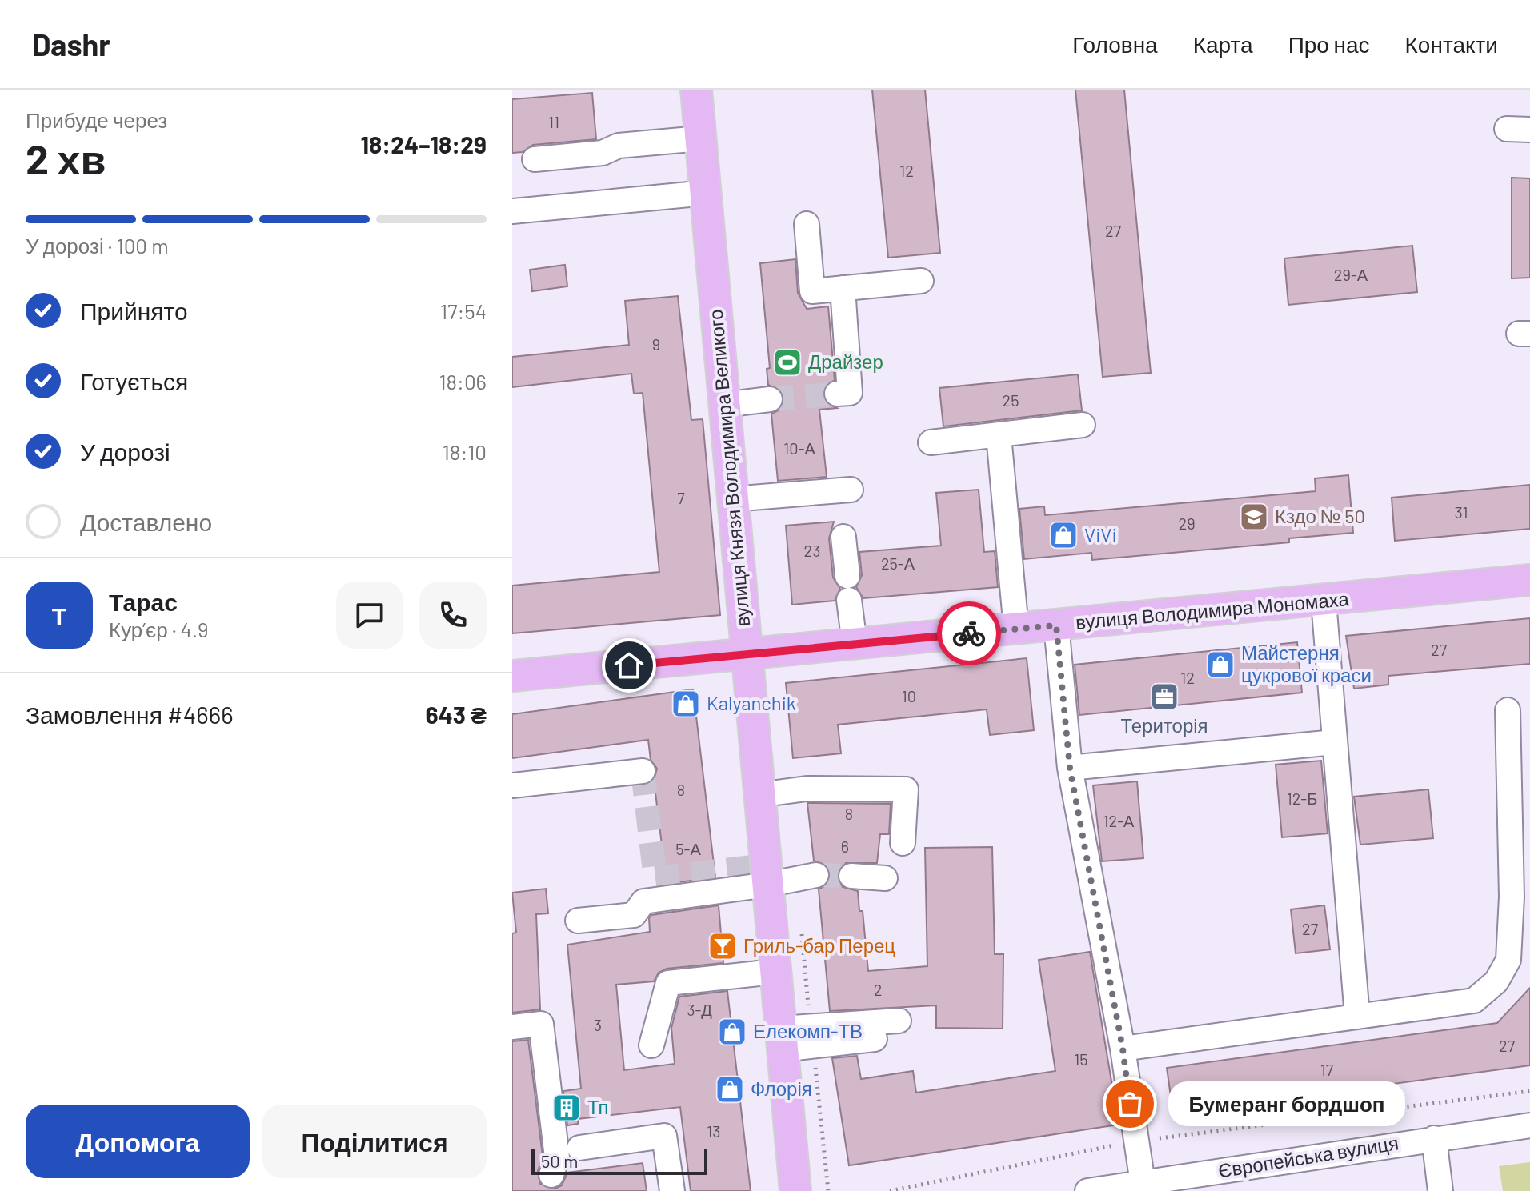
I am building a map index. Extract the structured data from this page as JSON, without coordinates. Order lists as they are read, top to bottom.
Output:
{
  "streets": {
    "main road": ["вулиця Князя Володимира Великого", "вулиця Володимира Мономаха"],
    "street": ["Європейська вулиця"]
  },
  "crossings": [
    ["вулиця Князя Володимира Великого", "вулиця Володимира Мономаха"]
  ],
  "places": {
    "sports": ["Драйзер"],
    "school or university": ["Кздо № 50"],
    "shop": [
      "ViVi",
      "Майстерня цукрової краси",
      "Kalyanchik",
      "Елекомп-ТВ",
      "Флорія"
    ],
    "office": ["Територія"],
    "bar": ["Гриль-бар Перец"],
    "other": ["Бумеранг бордшоп"],
    "building": ["Тп"]
  },
  "house_numbers": [
    "11",
    "12",
    "27",
    "29-А",
    "9",
    "25",
    "10-А",
    "7",
    "31",
    "29",
    "23",
    "25-А",
    "27",
    "12",
    "10",
    "8",
    "12-Б",
    "8",
    "12-А",
    "6",
    "5-А",
    "27",
    "2",
    "3-Д",
    "3",
    "27",
    "15",
    "17",
    "13"
  ],
  "scale_bar": "50 m",
  "page": {
    "header": "Dashr",
    "nav": [
      "Головна",
      "Карта",
      "Про нас",
      "Контакти"
    ],
    "heading": ["2 хв", "Прибуде через", "18:24–18:29"],
    "panel": [
      "Тарас",
      "Кур’єр · 4.9",
      "Замовлення #4666",
      "643 ₴"
    ],
    "bar": "У дорозі · 100 m",
    "list": [
      ["Прийнято", "17:54"],
      ["Готується", "18:06"],
      ["У дорозі", "18:10"],
      "Доставлено"
    ],
    "round": "Т",
    "bubble": "Бумеранг бордшоп",
    "buttons": ["Допомога", "Поділитися"],
    "scale": "50 m"
  }
}
